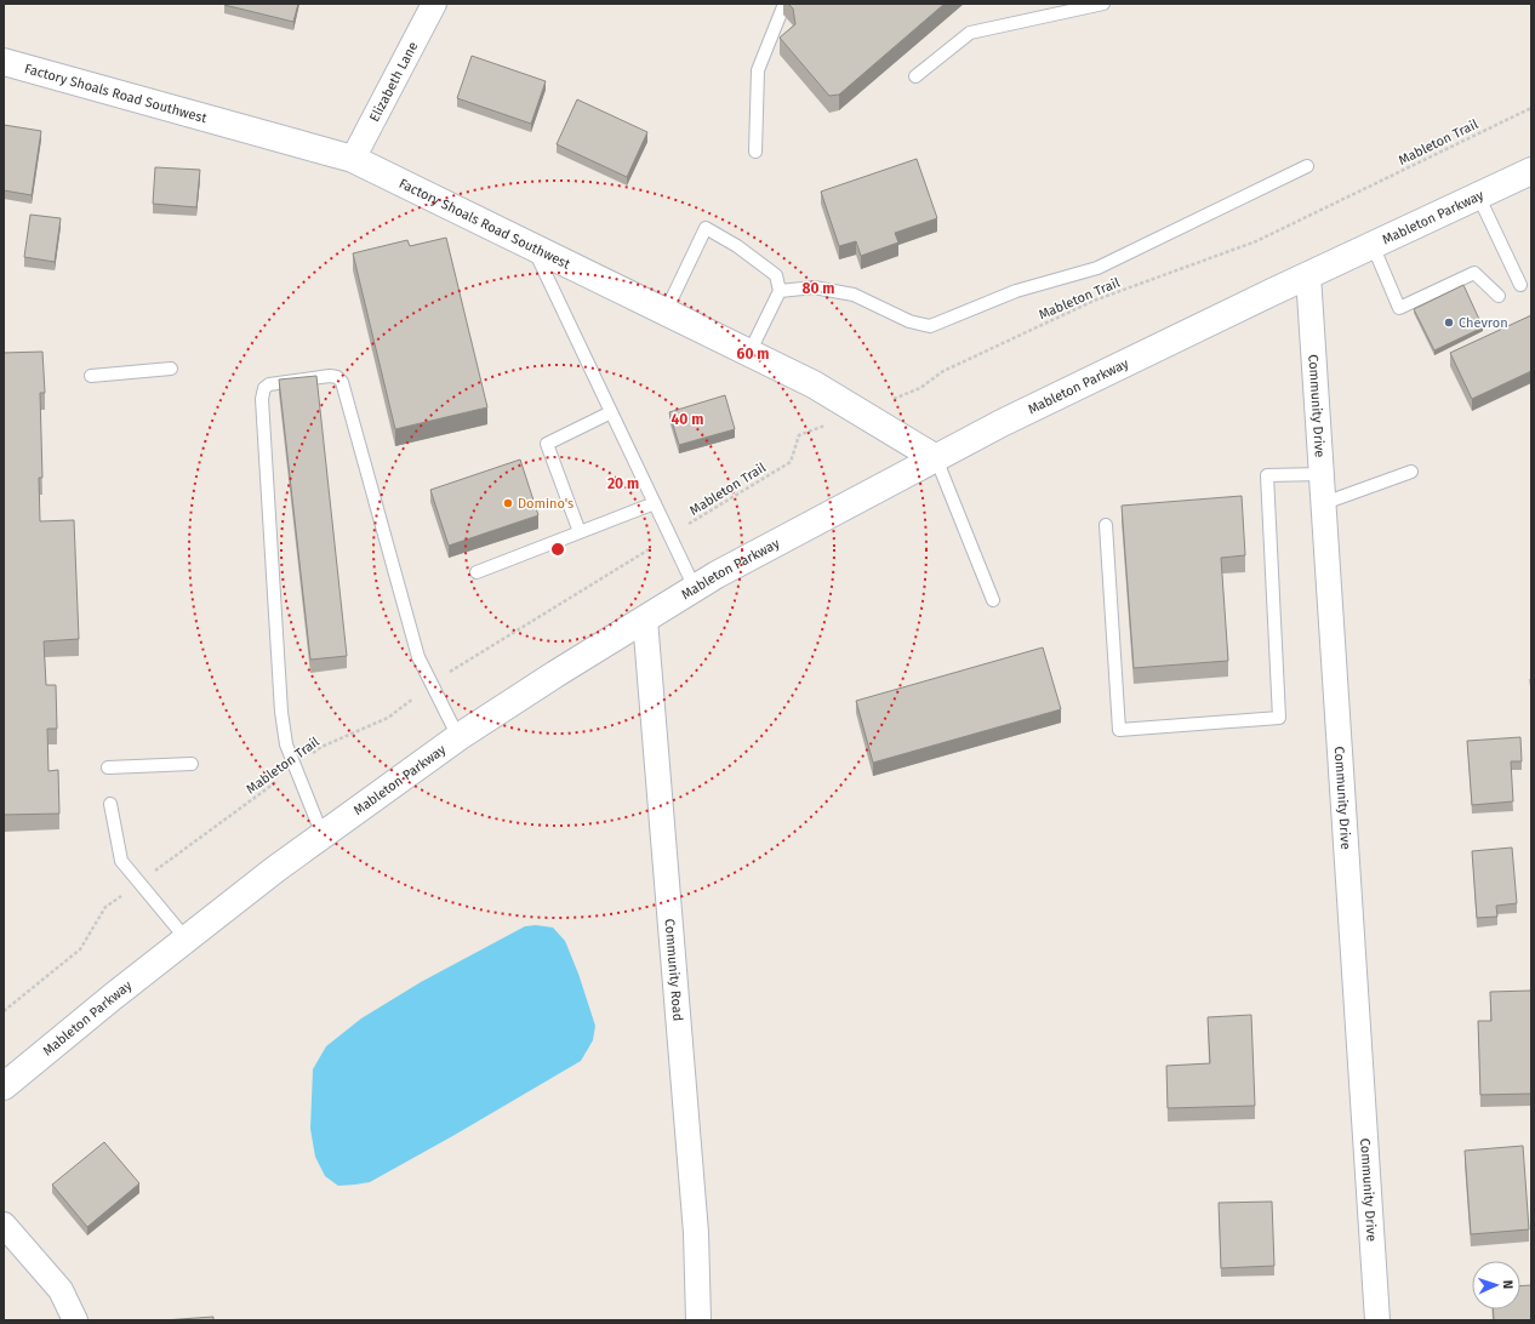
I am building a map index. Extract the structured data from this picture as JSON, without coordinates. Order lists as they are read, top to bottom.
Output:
{
  "streets": {
    "main road": ["Factory Shoals Road Southwest", "Mableton Parkway"],
    "street": ["Elizabeth Lane", "Community Drive", "Community Road"],
    "path": ["Mableton Trail"]
  },
  "crossings": [
    ["Elizabeth Lane", "Factory Shoals Road Southwest"],
    ["Factory Shoals Road Southwest", "Mableton Trail"],
    ["Factory Shoals Road Southwest", "Mableton Parkway"],
    ["Mableton Parkway", "Community Drive"],
    ["Mableton Parkway", "Community Road"]
  ],
  "places": ["Chevron", "Domino's"],
  "north": "right",
  "rings": [
    "80 m",
    "60 m",
    "40 m",
    "20 m"
  ]
}
